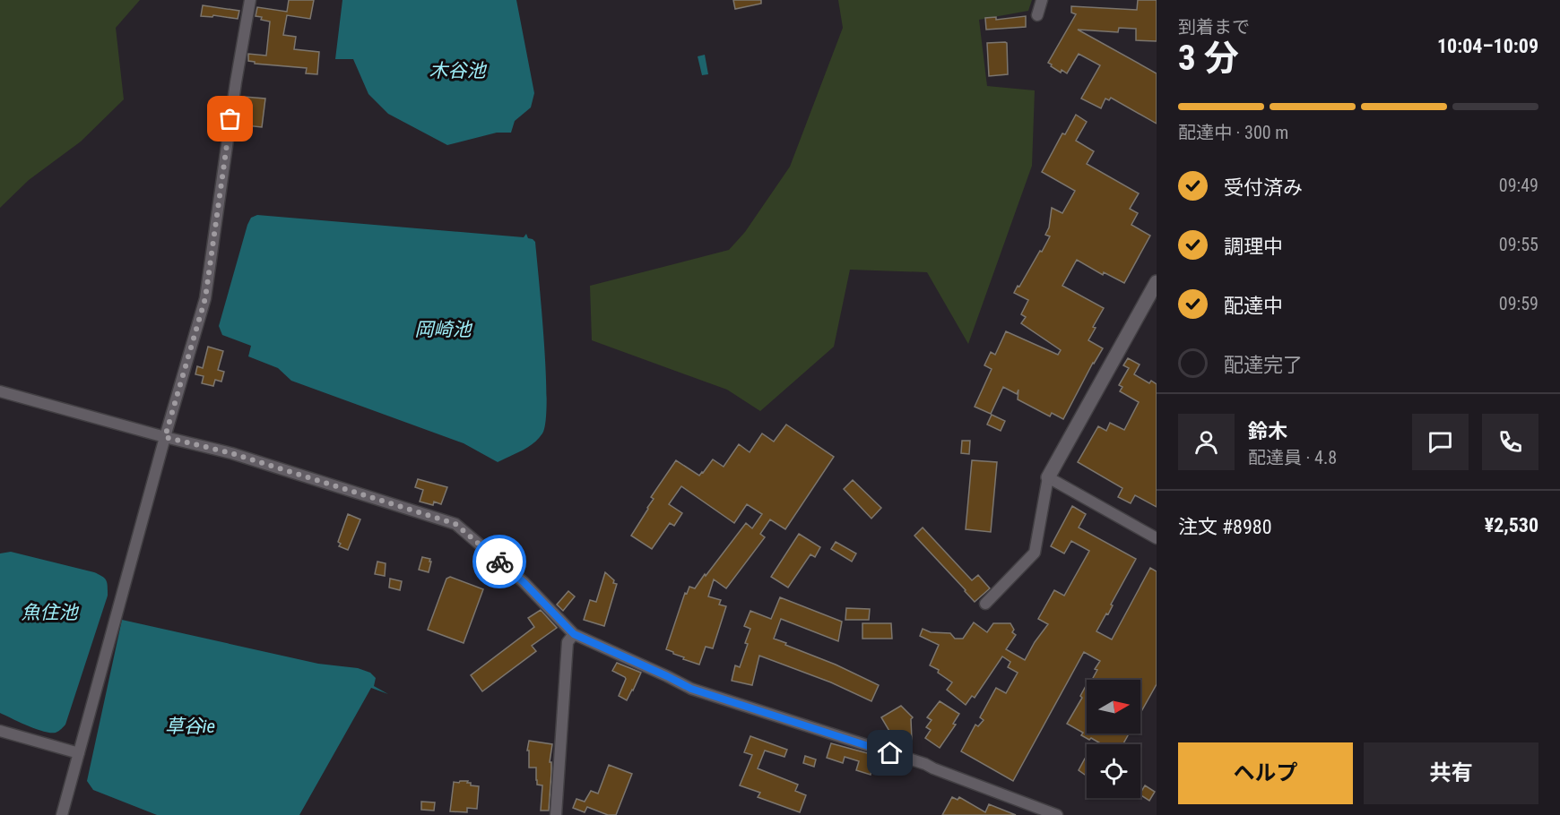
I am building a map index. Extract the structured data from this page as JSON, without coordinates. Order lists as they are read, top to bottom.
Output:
{
  "water": [
    "木谷池",
    "岡崎池",
    "魚住池",
    "草谷ie"
  ],
  "north": "right",
  "page": {
    "heading": ["3 分", "到着まで", "10:04–10:09"],
    "panel": [
      "鈴木",
      "配達員 · 4.8",
      "注文 #8980",
      "¥2,530"
    ],
    "bar": "配達中 · 300 m",
    "list": [
      ["受付済み", "09:49"],
      ["調理中", "09:55"],
      ["配達中", "09:59"],
      "配達完了"
    ],
    "buttons": ["ヘルプ", "共有"]
  }
}
